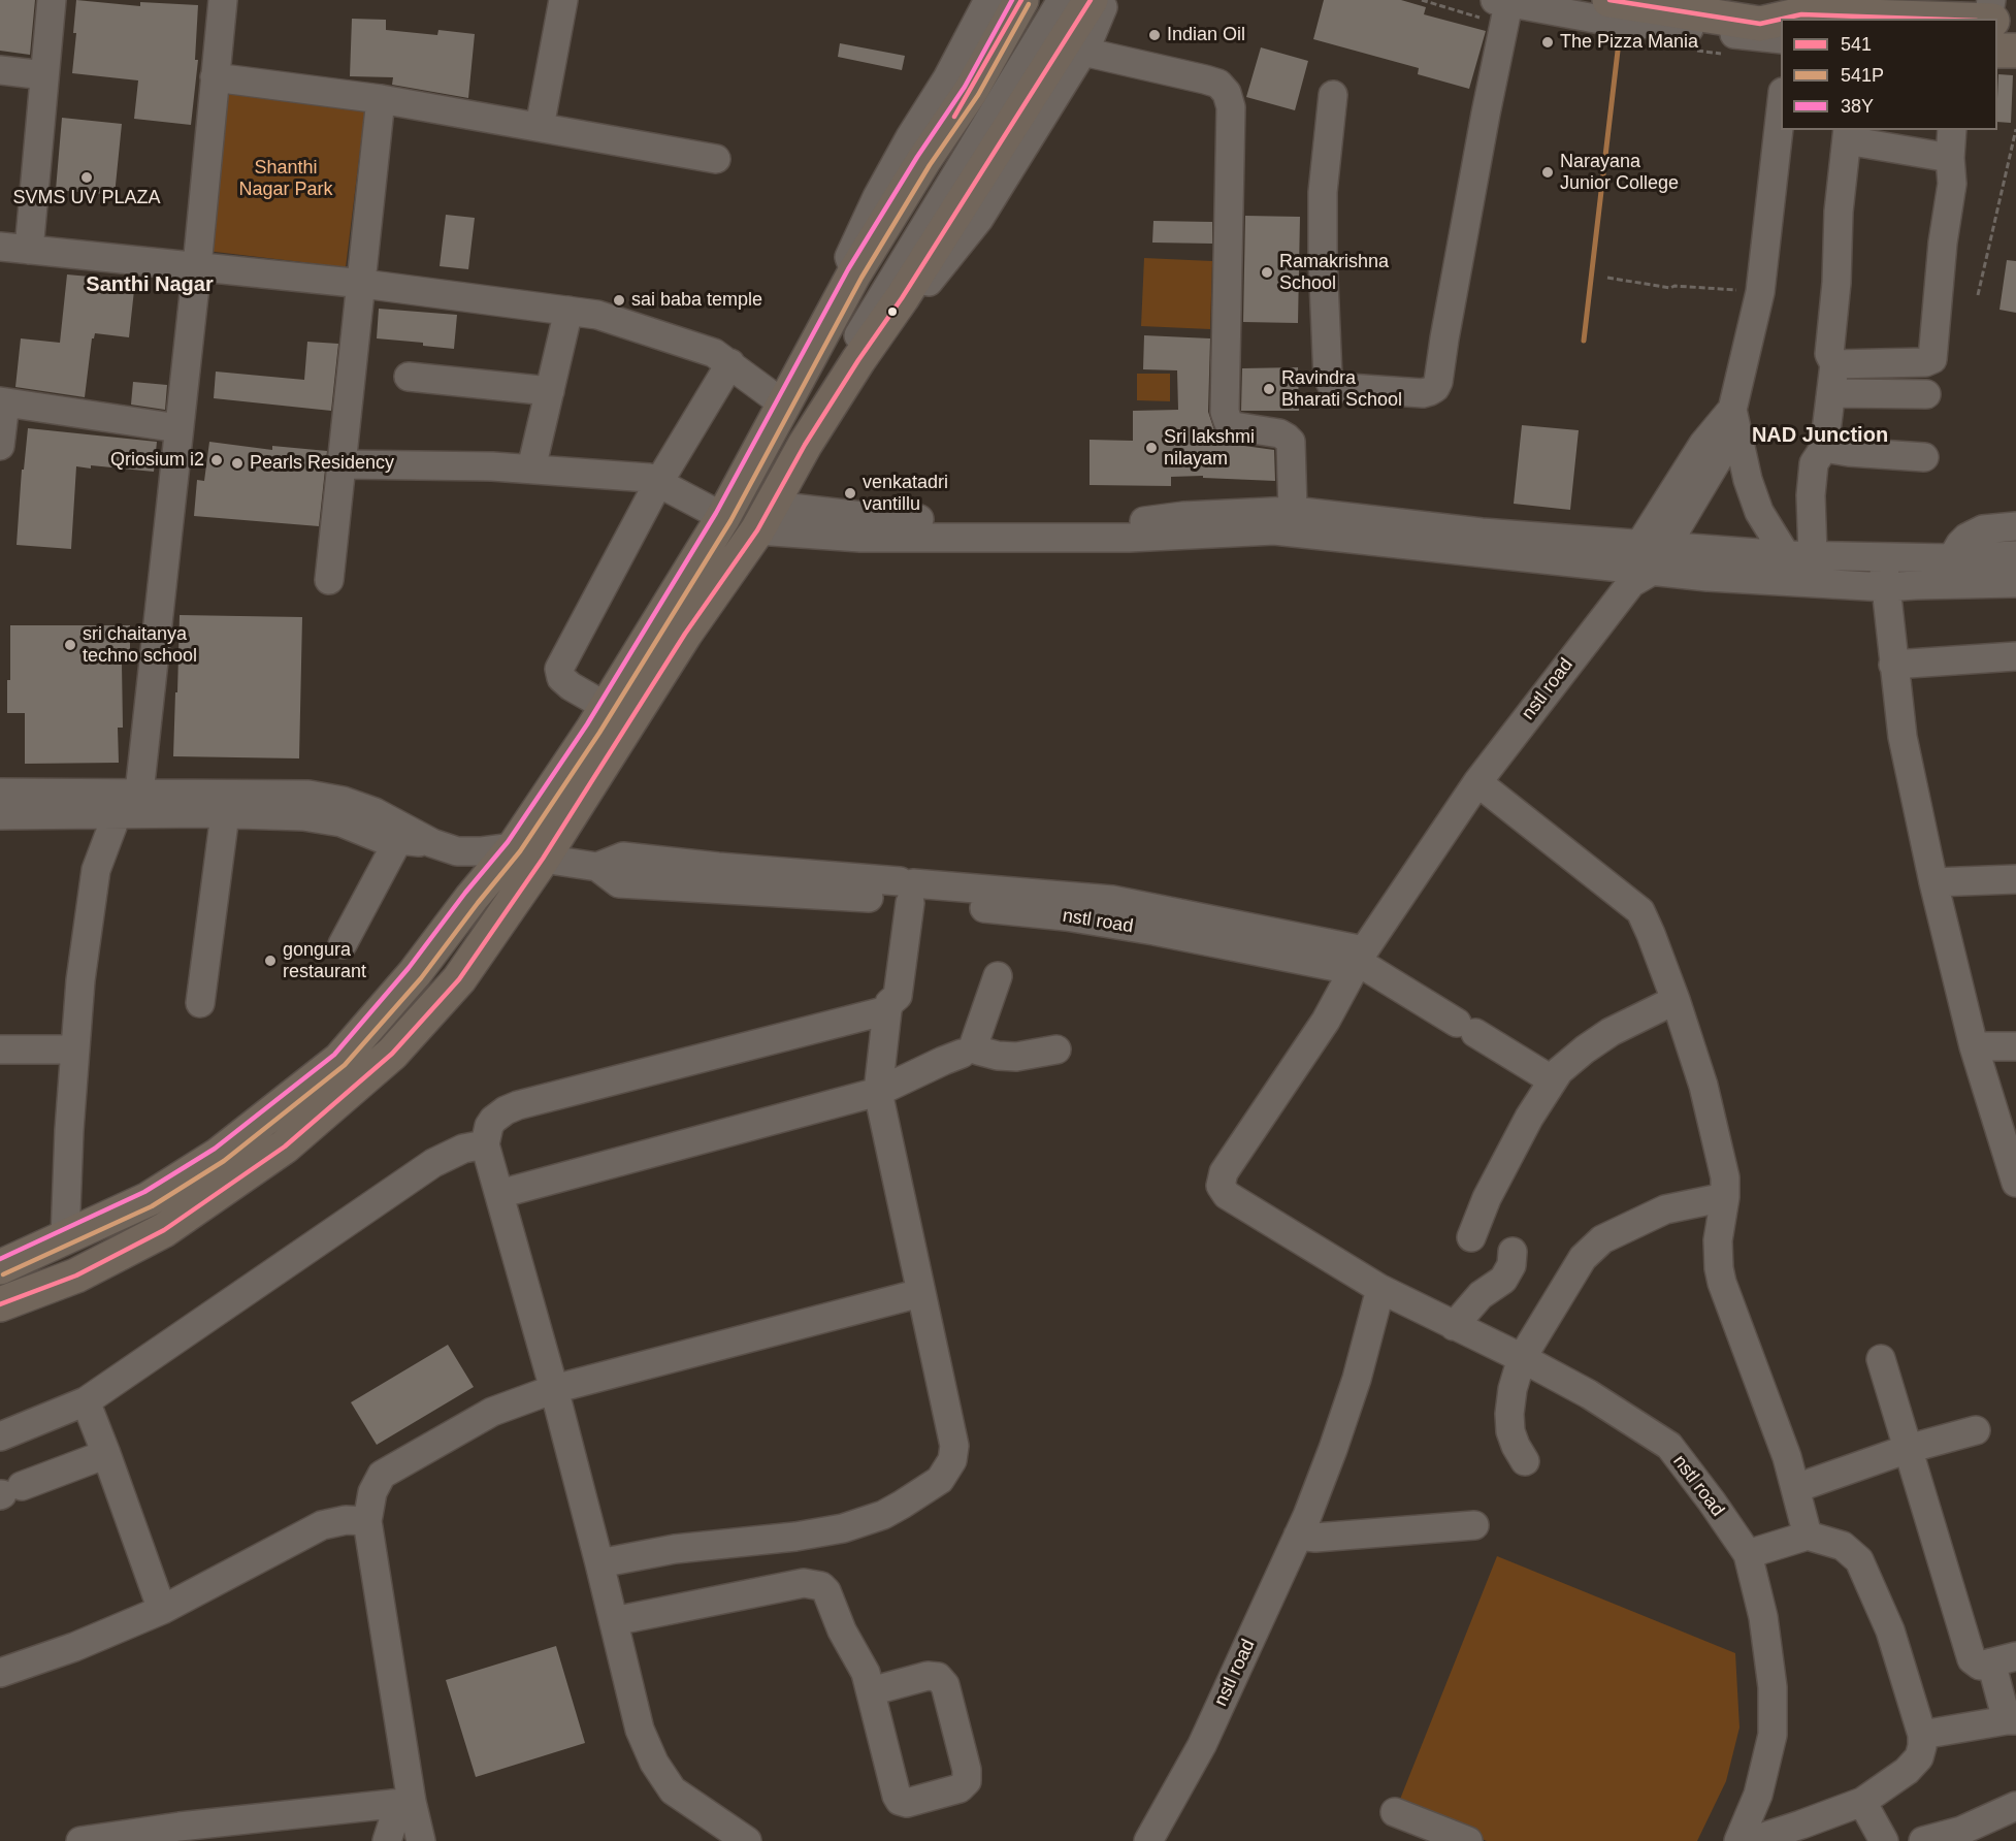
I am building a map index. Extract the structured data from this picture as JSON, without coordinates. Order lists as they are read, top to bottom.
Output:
{
  "streets": {
    "street": ["nstl road"]
  },
  "districts": ["Santhi Nagar", "NAD Junction"],
  "parks": ["Shanthi Nagar Park"],
  "places": [
    "Indian Oil",
    "The Pizza Mania",
    "Narayana Junior College",
    "SVMS UV PLAZA",
    "Ramakrishna School",
    "sai baba temple",
    "Ravindra Bharati School",
    "Sri lakshmi nilayam",
    "Qriosium i2",
    "Pearls Residency",
    "venkatadri vantillu",
    "sri chaitanya techno school",
    "gongura restaurant"
  ],
  "lines": ["transit line 541", "transit line 38Y", "transit line 541P"],
  "legend": ["541", "541P", "38Y"]
}
